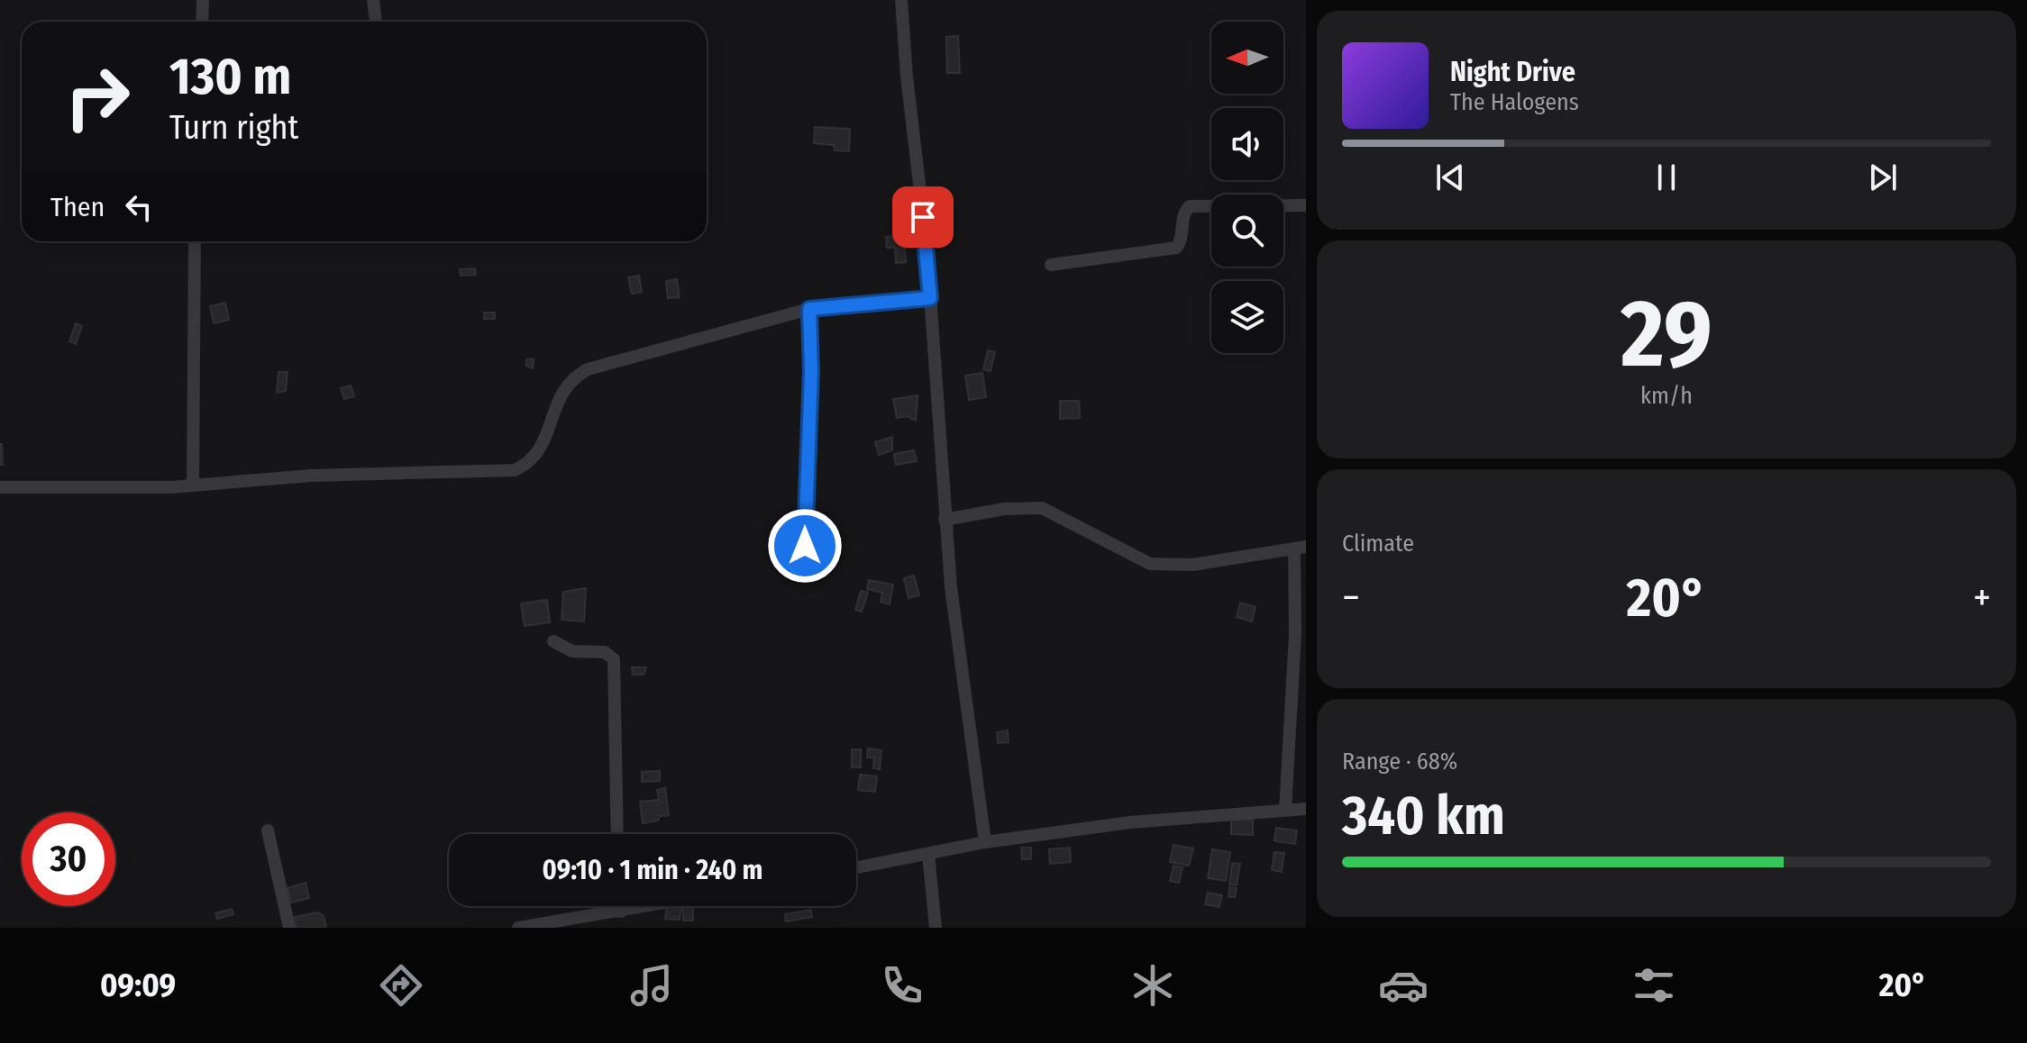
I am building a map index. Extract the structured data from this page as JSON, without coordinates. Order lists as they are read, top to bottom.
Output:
{
  "north": "left",
  "page": {
    "turn": ["130 m", "Turn right"],
    "song": ["Night Drive", "The Halogens"],
    "then": "Then",
    "tile": [
      ["29", "km/h"],
      "Climate",
      ["Range · 68%", "340 km"]
    ],
    "heat": ["−", "20°", "+"],
    "limit": "30",
    "trip": "09:10 · 1 min · 240 m",
    "tabs": ["09:09", "20°"]
  }
}
